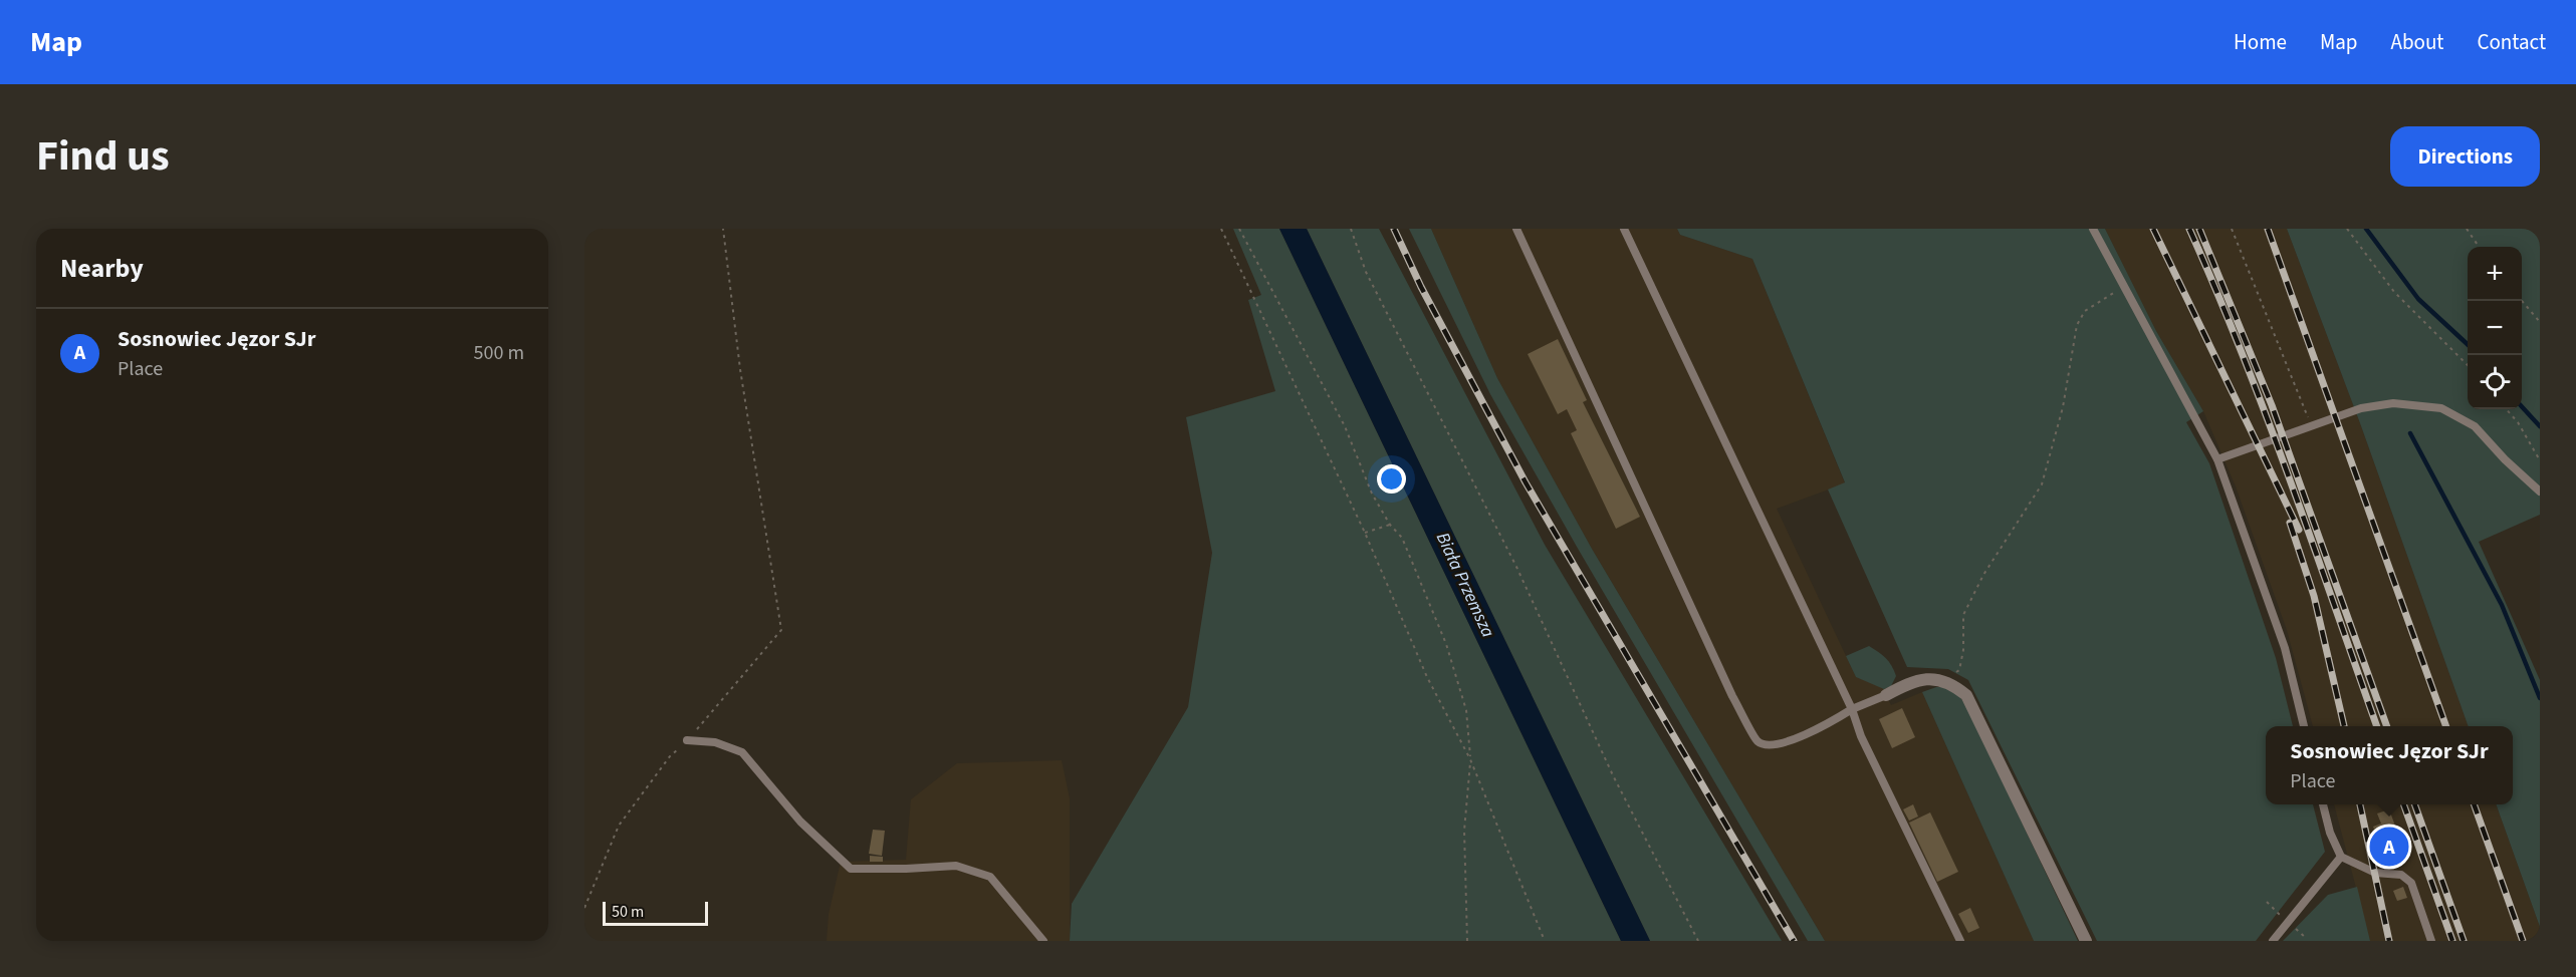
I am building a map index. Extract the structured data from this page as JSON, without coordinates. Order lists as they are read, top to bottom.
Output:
{
  "water": ["Biała Przemsza"],
  "scale_bar": "50 m",
  "page": {
    "header": "Map",
    "nav": [
      "Home",
      "Map",
      "About",
      "Contact"
    ],
    "title": "Find us",
    "buttons": "Directions",
    "heading": "Nearby",
    "map_buttons": ["+", "−"],
    "list": [
      {
        "mark": "A",
        "name": "Sosnowiec Jęzor SJr",
        "note": "Place",
        "value": "500 m"
      }
    ],
    "popup": ["Sosnowiec Jęzor SJr", "Place"],
    "pins": "A",
    "scale": "50 m"
  }
}
